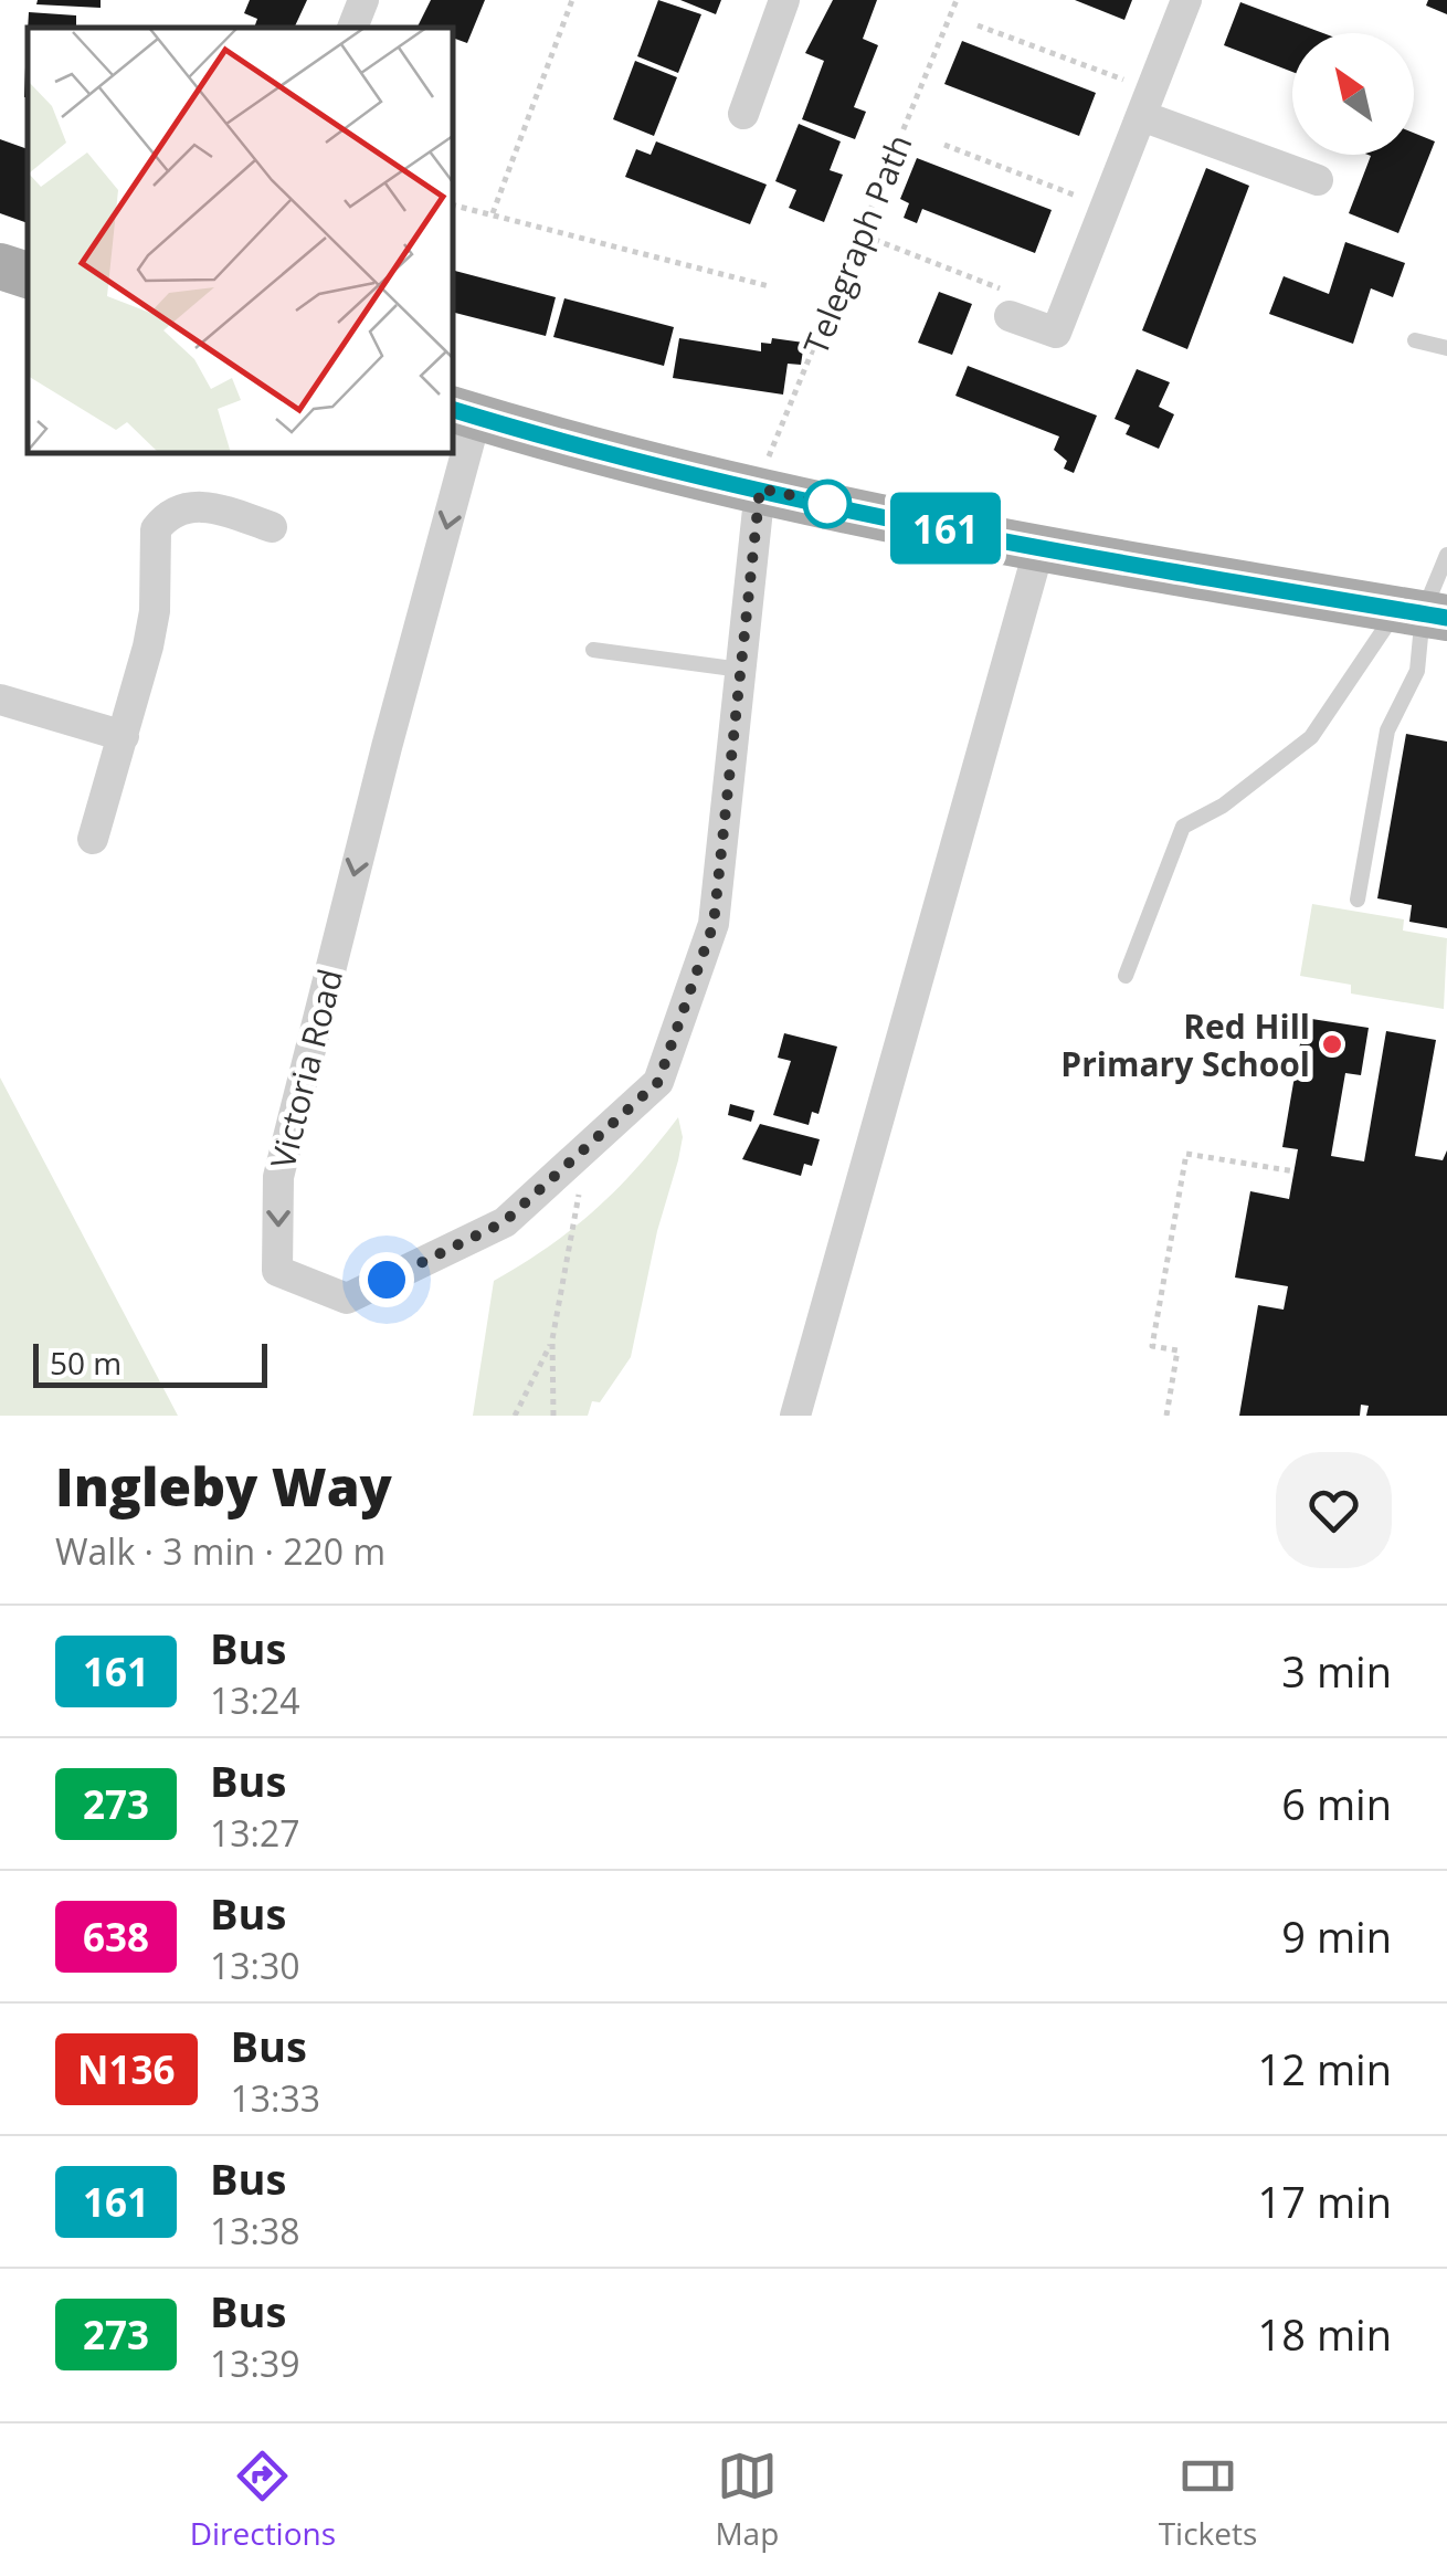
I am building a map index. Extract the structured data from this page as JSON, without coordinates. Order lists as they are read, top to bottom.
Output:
{
  "streets": {
    "street": ["Victoria Road"],
    "path": ["Telegraph Path"]
  },
  "crossings": [
    ["Telegraph Path", "Victoria Road"]
  ],
  "places": ["Red Hill Primary School"],
  "lines": ["bus line 161"],
  "scale_bar": "50 m",
  "north": "top left",
  "page": {
    "on_map": "161",
    "scale": "50 m",
    "heading": ["Ingleby Way", "Walk · 3 min · 220 m"],
    "list": [
      {
        "mark": "161",
        "name": "Bus",
        "note": "13:24",
        "value": "3 min"
      },
      {
        "mark": "273",
        "name": "Bus",
        "note": "13:27",
        "value": "6 min"
      },
      {
        "mark": "638",
        "name": "Bus",
        "note": "13:30",
        "value": "9 min"
      },
      {
        "mark": "N136",
        "name": "Bus",
        "note": "13:33",
        "value": "12 min"
      },
      {
        "mark": "161",
        "name": "Bus",
        "note": "13:38",
        "value": "17 min"
      },
      {
        "mark": "273",
        "name": "Bus",
        "note": "13:39",
        "value": "18 min"
      }
    ],
    "tabs": ["Directions", "Map", "Tickets"]
  }
}
